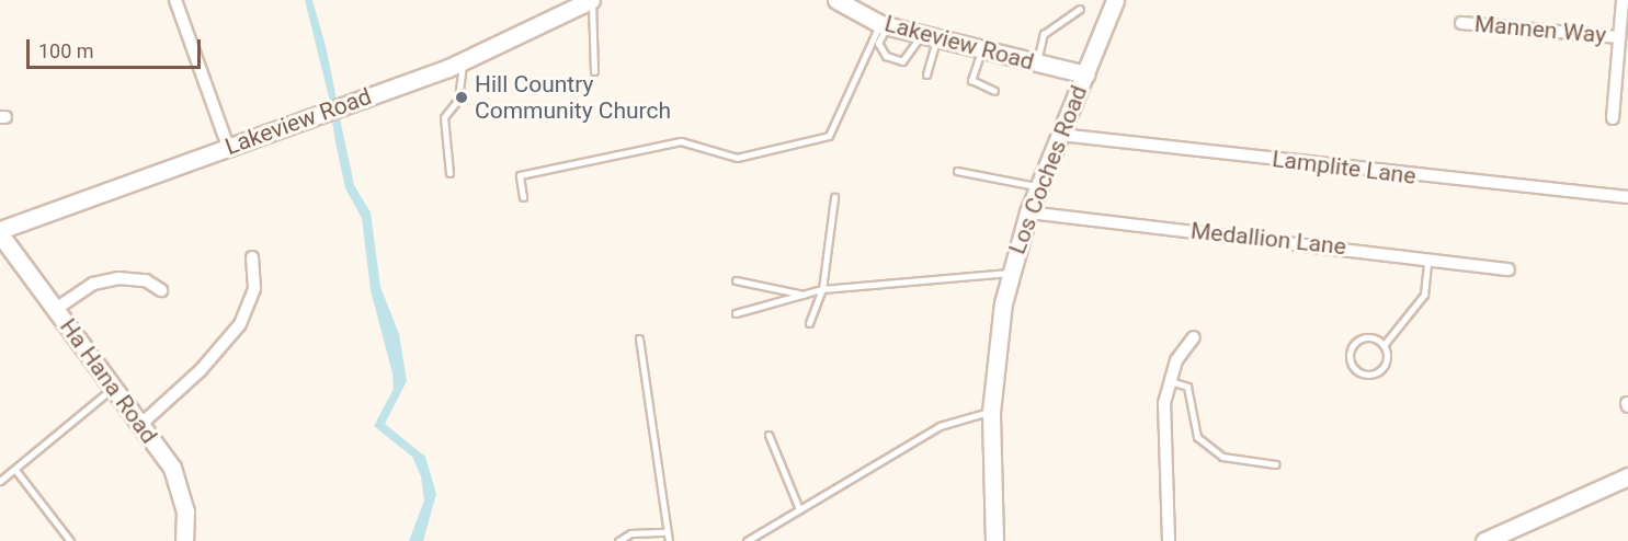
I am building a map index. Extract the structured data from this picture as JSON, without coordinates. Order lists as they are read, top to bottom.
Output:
{
  "streets": {
    "street": [
      "Mannen Way",
      "Lakeview Road",
      "Lamplite Lane",
      "Los Coches Road",
      "Medallion Lane",
      "Ha Hana Road"
    ]
  },
  "crossings": [
    ["Lakeview Road", "Los Coches Road"],
    ["Lakeview Road", "Ha Hana Road"],
    ["Lamplite Lane", "Los Coches Road"],
    ["Los Coches Road", "Medallion Lane"]
  ],
  "places": ["Hill Country Community Church"],
  "scale_bar": "100 m"
}
